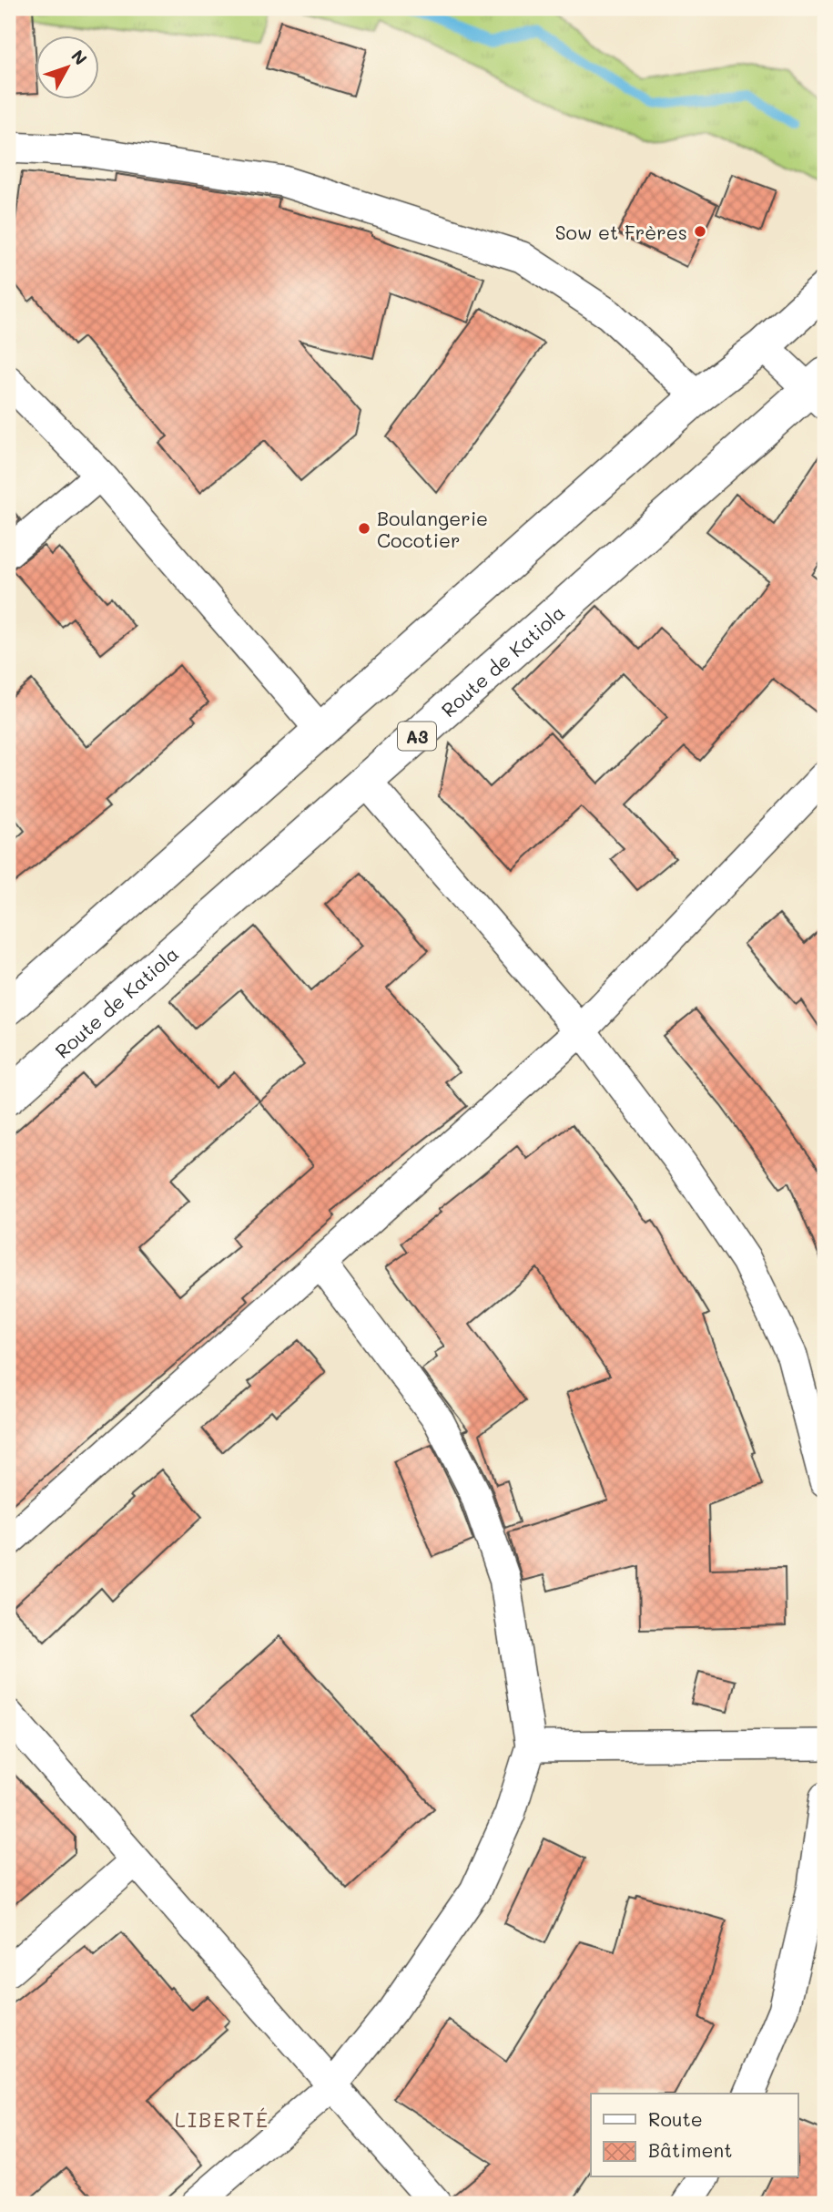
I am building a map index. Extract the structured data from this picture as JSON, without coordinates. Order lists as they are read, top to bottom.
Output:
{
  "streets": {
    "highway": ["Route de Katiola", "A3"]
  },
  "districts": ["LIBERTÉ"],
  "places": ["Sow et Frères", "Boulangerie Cocotier"],
  "legend": ["Route", "Bâtiment"],
  "north": "top right"
}
